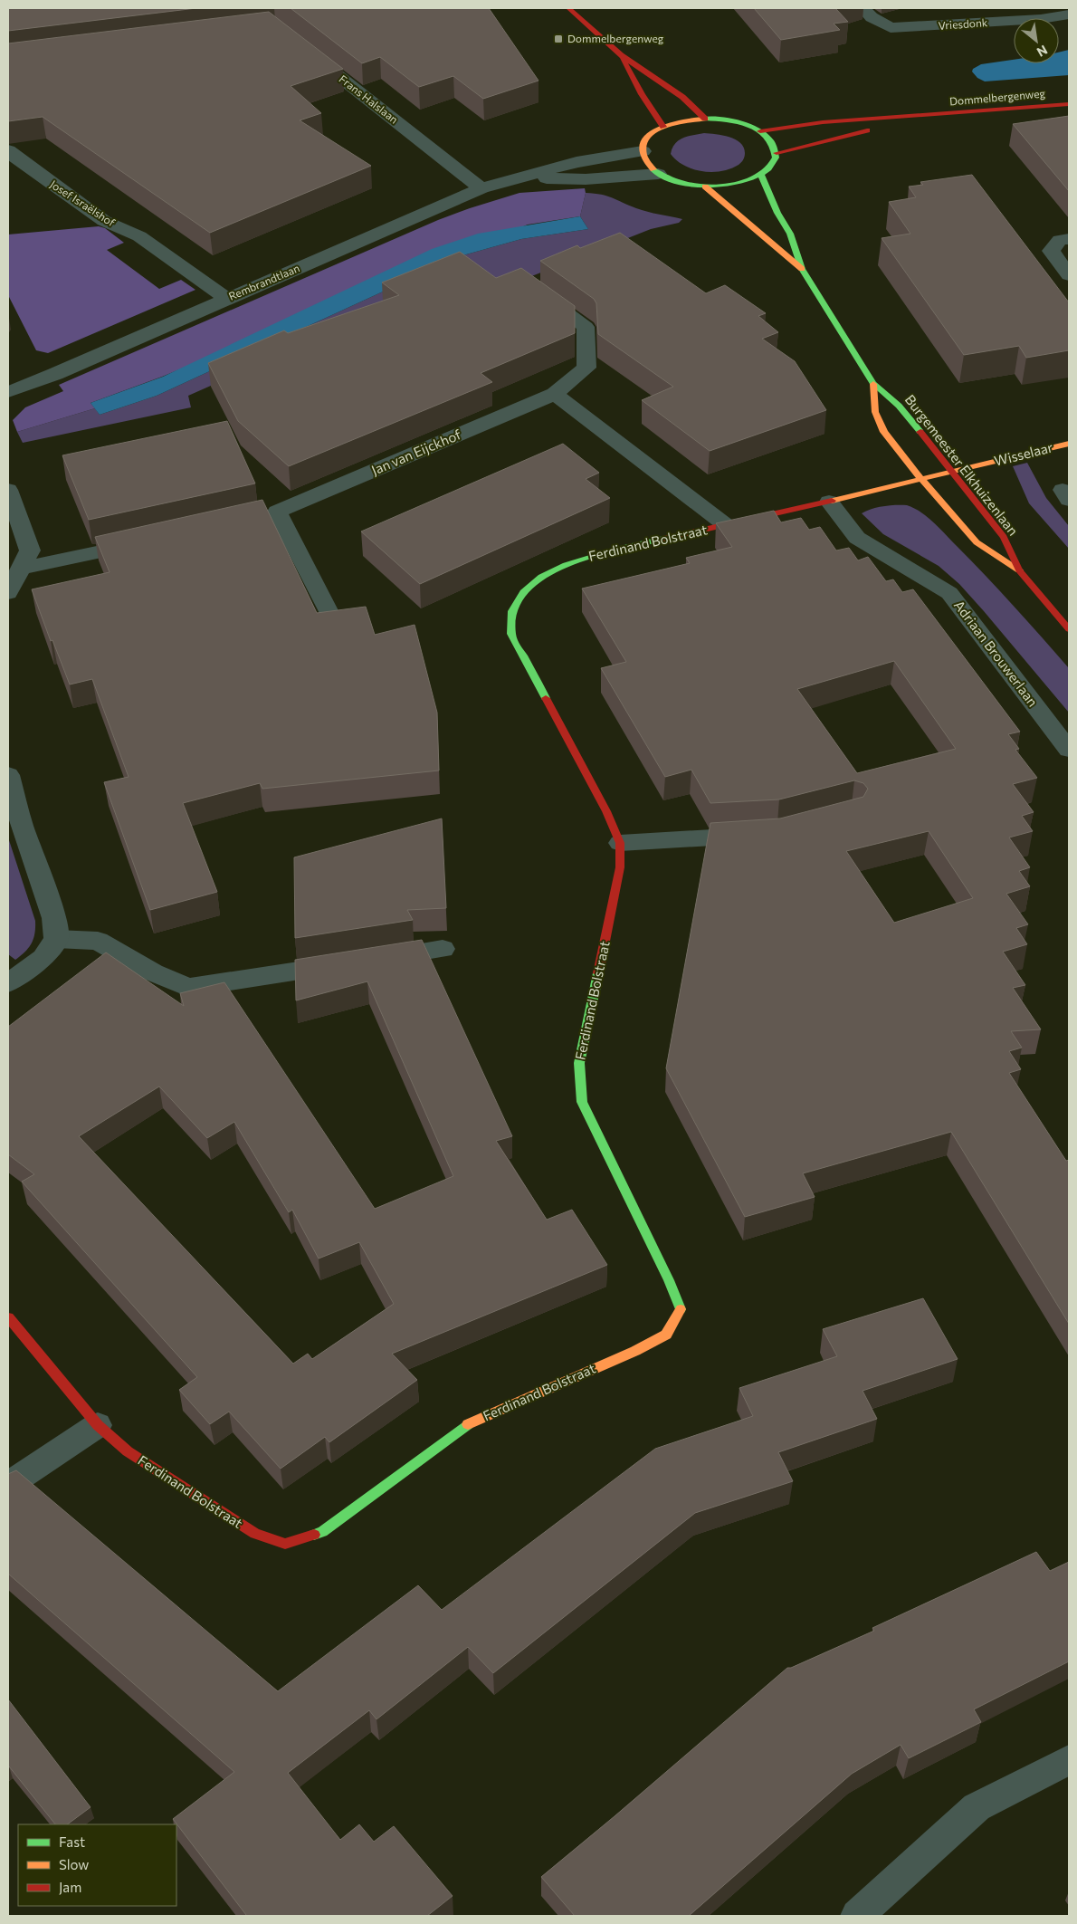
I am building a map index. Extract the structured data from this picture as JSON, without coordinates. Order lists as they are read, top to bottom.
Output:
{
  "streets": {
    "street": [
      "Vriesdonk",
      "Dommelbergenweg",
      "Frans Halslaan",
      "Josef Israëlshof",
      "Rembrandtlaan",
      "Jan van Eijckhof",
      "Wisselaar",
      "Burgemeester Elkhuizenlaan",
      "Ferdinand Bolstraat",
      "Adriaan Brouwerlaan"
    ]
  },
  "crossings": [
    ["Frans Halslaan", "Rembrandtlaan"],
    ["Josef Israëlshof", "Rembrandtlaan"],
    ["Wisselaar", "Burgemeester Elkhuizenlaan"],
    ["Wisselaar", "Ferdinand Bolstraat"],
    ["Burgemeester Elkhuizenlaan", "Ferdinand Bolstraat"],
    ["Ferdinand Bolstraat", "Adriaan Brouwerlaan"]
  ],
  "places": {
    "transit": ["Dommelbergenweg"]
  },
  "legend": ["Fast", "Slow", "Jam"],
  "north": "bottom right"
}
